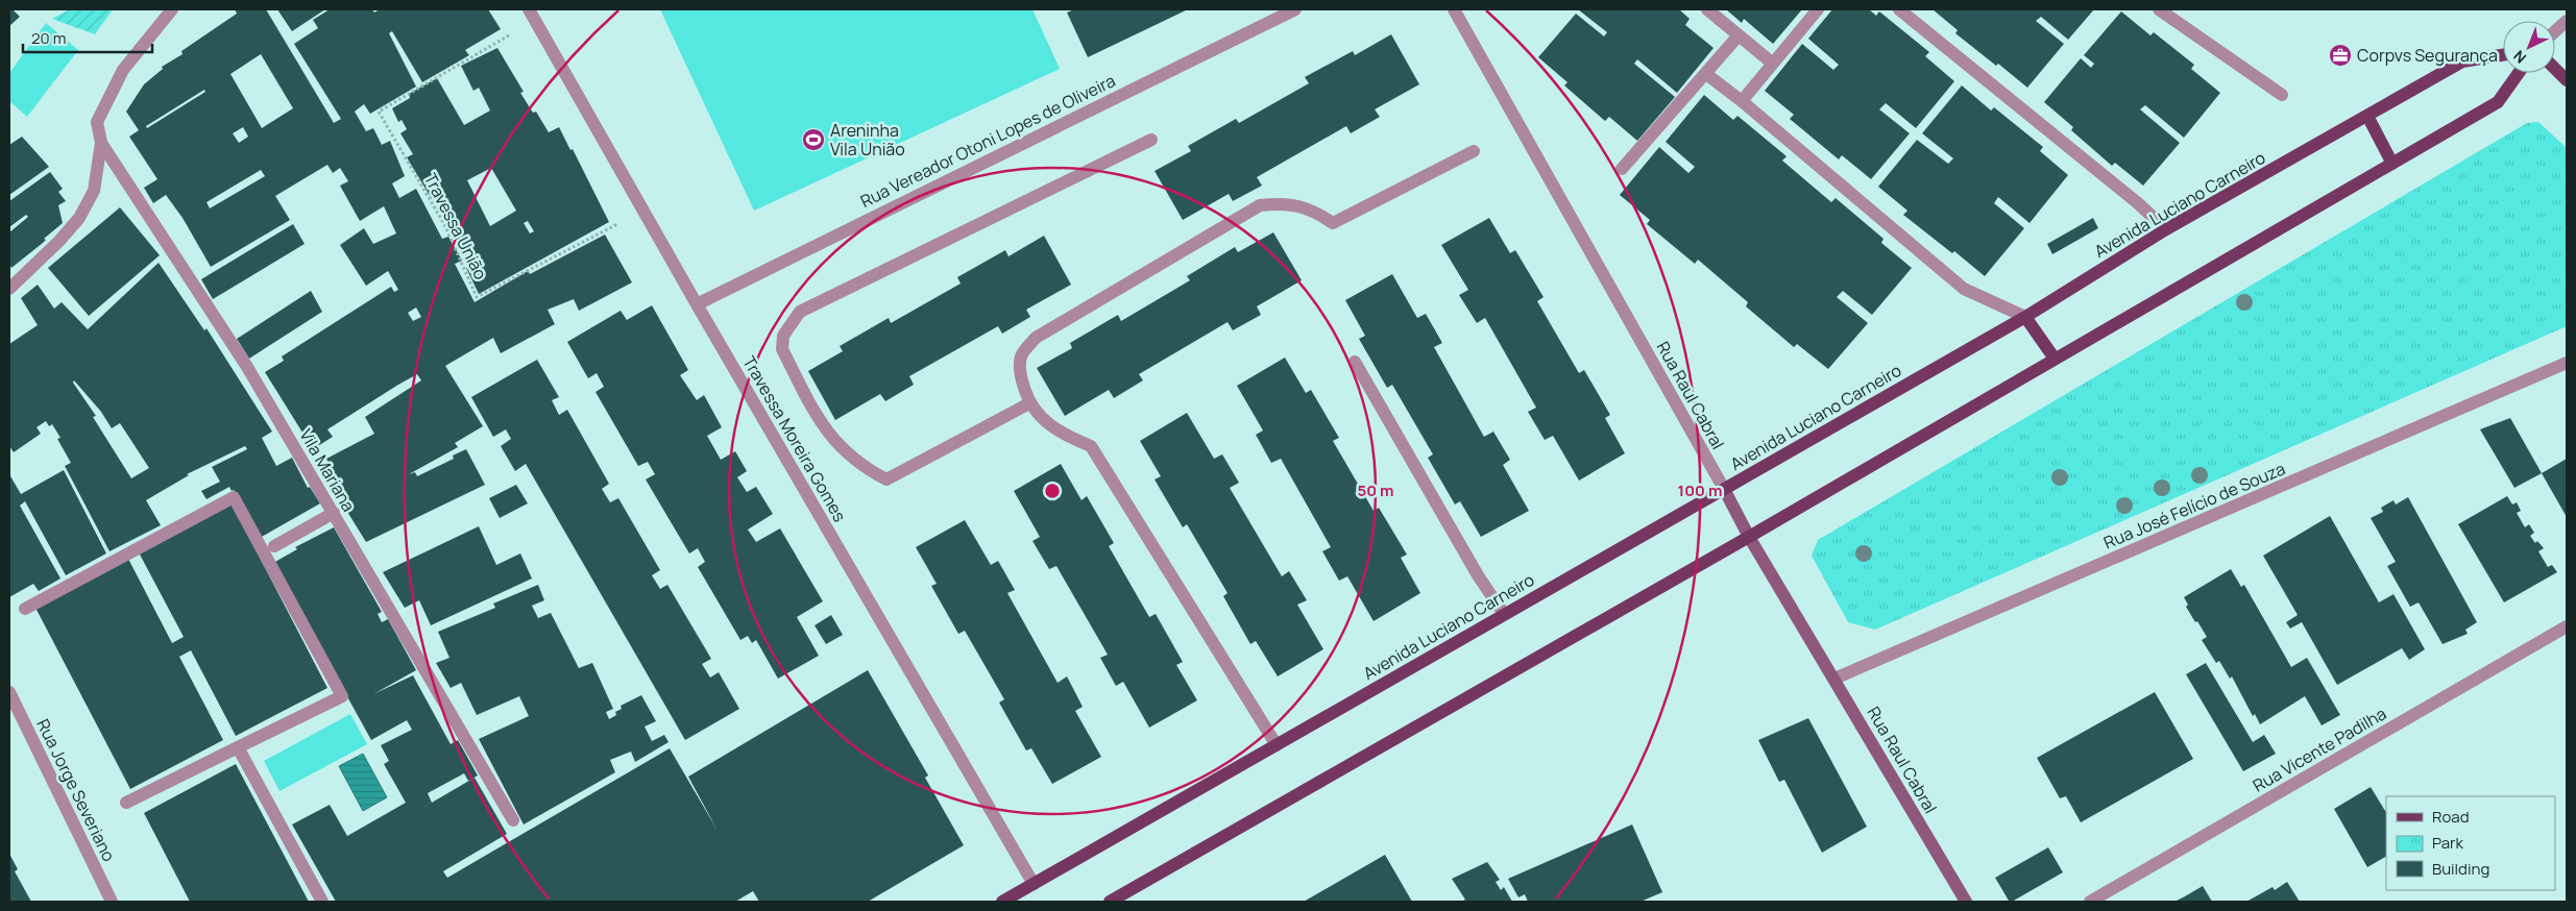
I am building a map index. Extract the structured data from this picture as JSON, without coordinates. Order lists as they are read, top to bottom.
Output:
{
  "streets": {
    "main road": ["Avenida Luciano Carneiro", "Rua Raul Cabral"],
    "street": [
      "Rua Vereador Otoni Lopes de Oliveira",
      "Travessa Moreira Gomes",
      "Vila Mariana",
      "Rua José Felício de Souza",
      "Rua Vicente Padilha",
      "Rua Jorge Severiano"
    ],
    "path": ["Travessa União"]
  },
  "crossings": [
    ["Rua Vereador Otoni Lopes de Oliveira", "Travessa Moreira Gomes"],
    ["Avenida Luciano Carneiro", "Rua Raul Cabral"],
    ["Avenida Luciano Carneiro", "Travessa Moreira Gomes"],
    ["Rua Raul Cabral", "Rua José Felício de Souza"]
  ],
  "places": {
    "office": ["Corpvs Segurança"],
    "sports": ["Areninha Vila União"]
  },
  "legend": ["Road", "Park", "Building"],
  "scale_bar": "20 m",
  "north": "bottom left",
  "rings": ["50 m", "100 m"]
}
